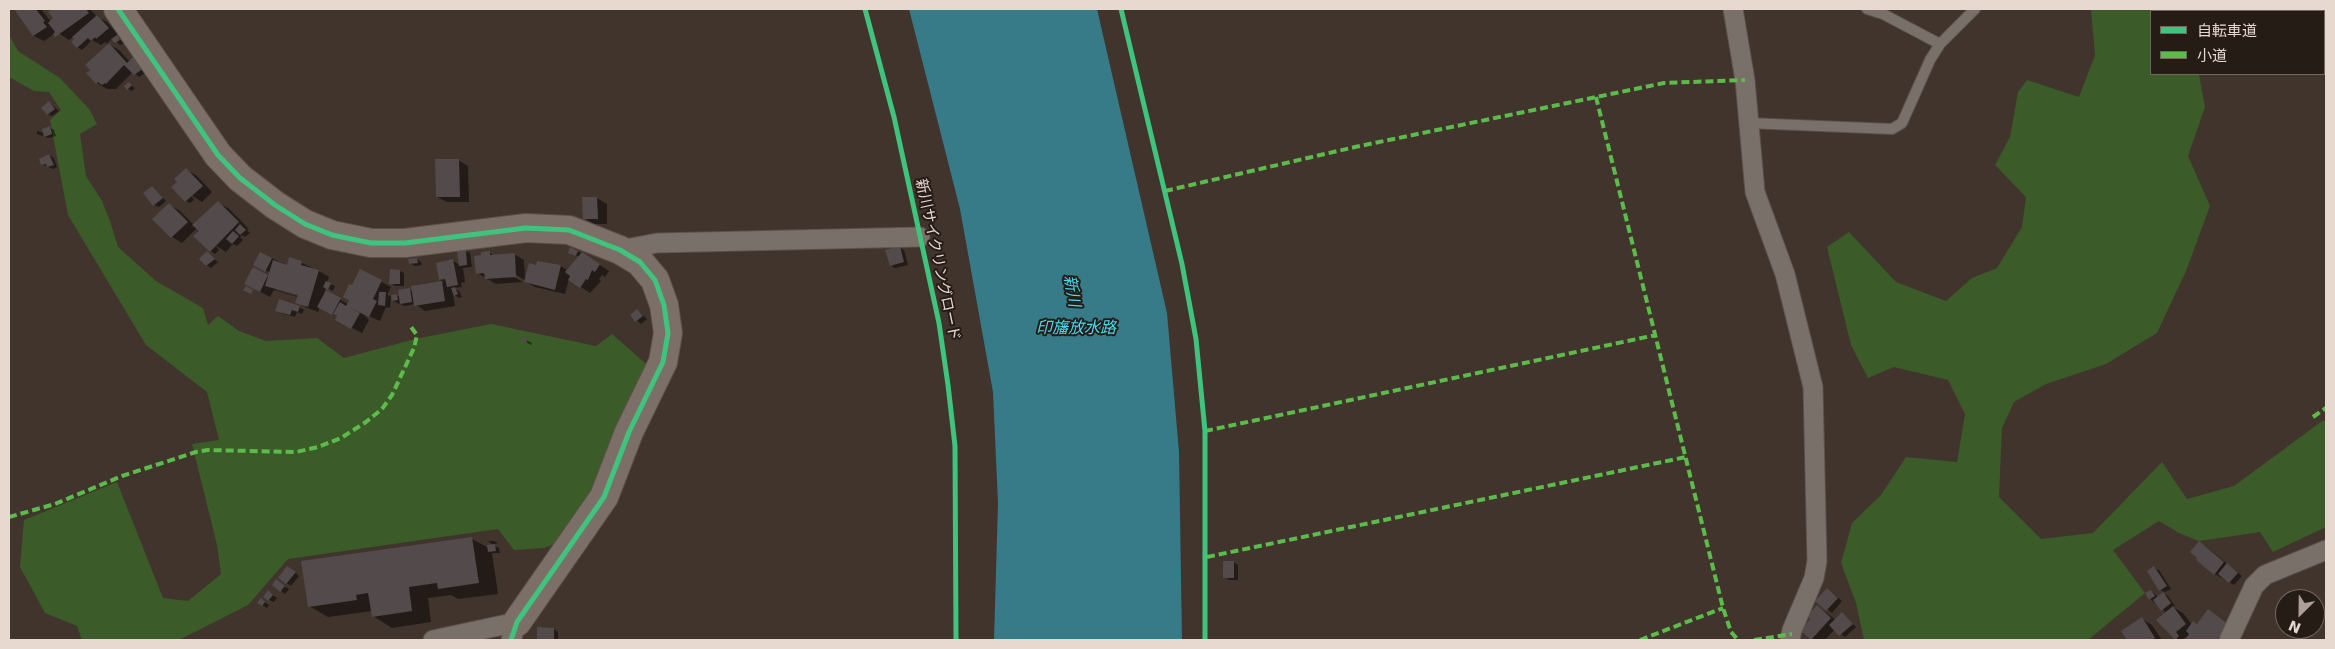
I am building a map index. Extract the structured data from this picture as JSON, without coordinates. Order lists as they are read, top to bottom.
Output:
{
  "streets": {
    "cycle path": ["新川サイクリングロード"]
  },
  "water": ["新川", "印旛放水路"],
  "legend": ["自転車道", "小道"],
  "north": "bottom left"
}
